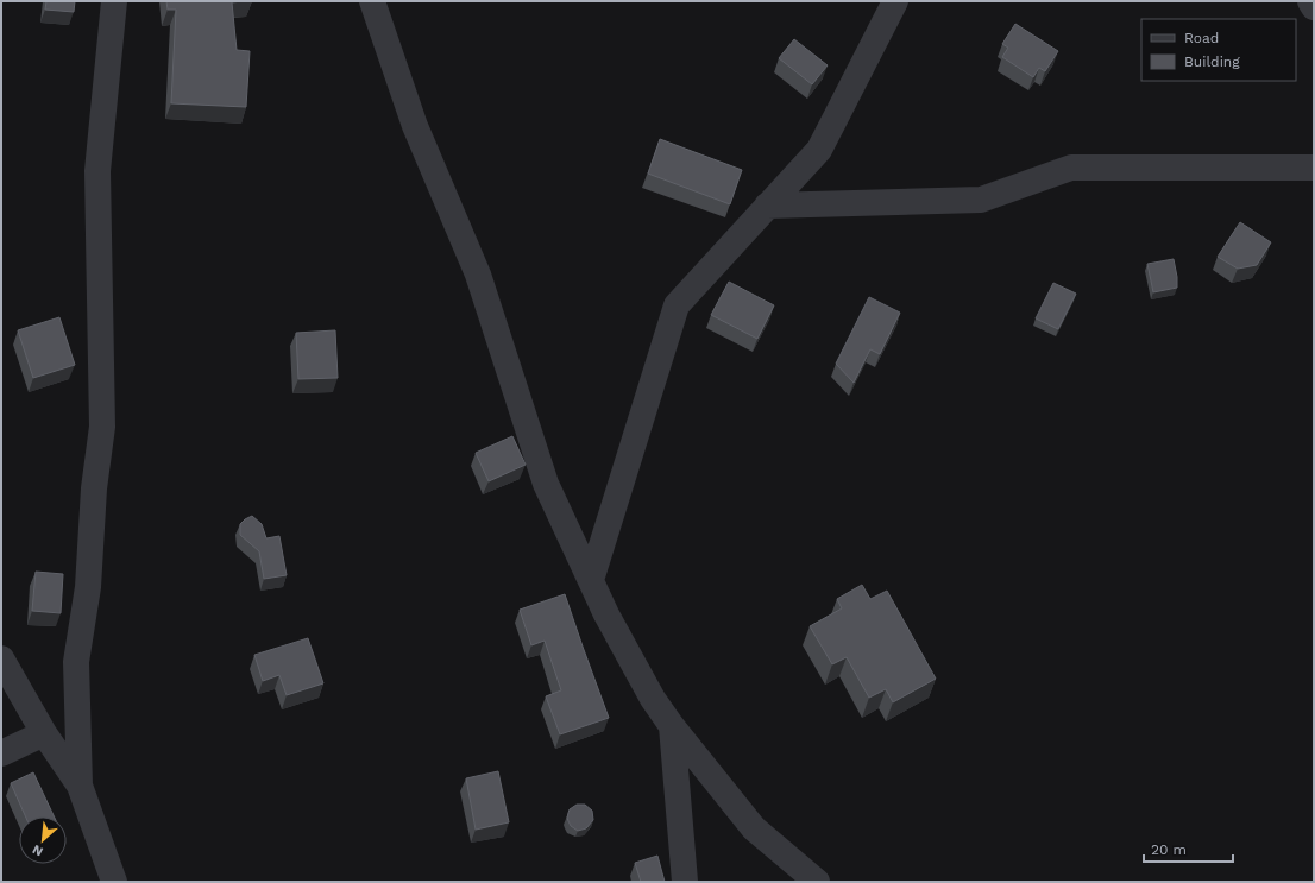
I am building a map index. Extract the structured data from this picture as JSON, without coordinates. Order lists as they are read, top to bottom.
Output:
{
  "legend": ["Road", "Building"],
  "scale_bar": "20 m",
  "north": "bottom left"
}
